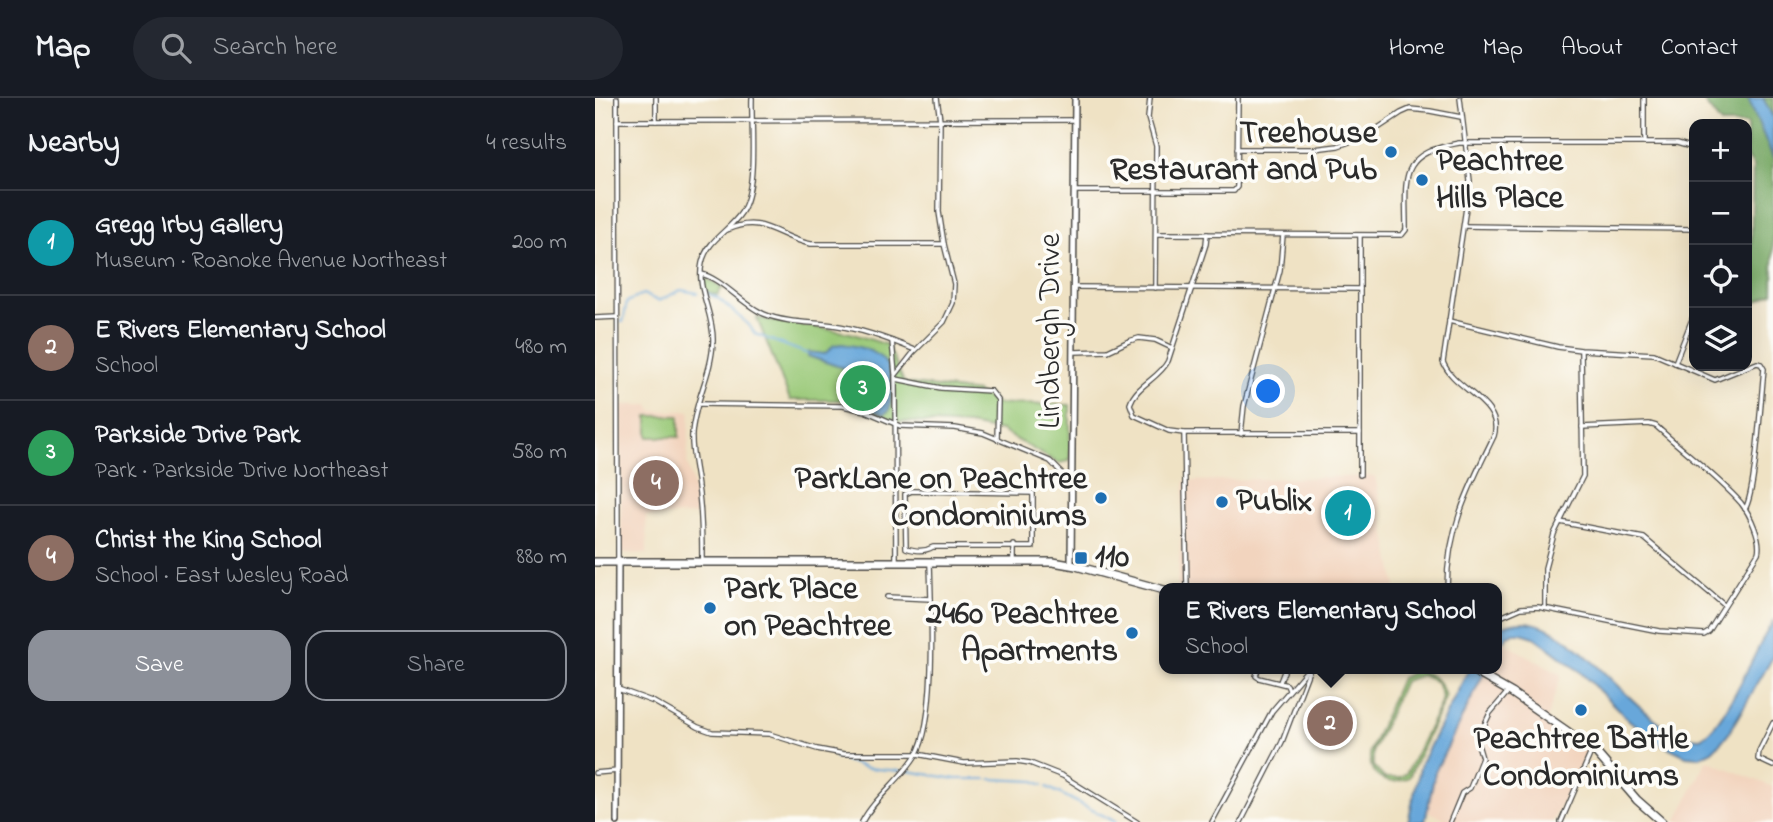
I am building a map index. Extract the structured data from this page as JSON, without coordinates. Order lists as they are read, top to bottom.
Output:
{
  "streets": {
    "main road": ["Lindbergh Drive"]
  },
  "places": {
    "other": [
      "Treehouse Restaurant and Pub",
      "Peachtree Hills Place",
      "ParkLane on Peachtree Condominiums",
      "Publix",
      "Park Place on Peachtree",
      "2460 Peachtree Apartments",
      "Peachtree Battle Condominiums"
    ],
    "transit": ["110"]
  },
  "page": {
    "header": "Map",
    "search": "Search here",
    "nav": [
      "Home",
      "Map",
      "About",
      "Contact"
    ],
    "heading": ["Nearby", "4 results"],
    "map_buttons": ["+", "−"],
    "list": [
      {
        "mark": "1",
        "name": "Gregg Irby Gallery",
        "note": "Museum · Roanoke Avenue Northeast",
        "value": "200 m"
      },
      {
        "mark": "2",
        "name": "E Rivers Elementary School",
        "note": "School",
        "value": "480 m"
      },
      {
        "mark": "3",
        "name": "Parkside Drive Park",
        "note": "Park · Parkside Drive Northeast",
        "value": "580 m"
      },
      {
        "mark": "4",
        "name": "Christ the King School",
        "note": "School · East Wesley Road",
        "value": "880 m"
      }
    ],
    "pins": [
      "3",
      "4",
      "1",
      "2"
    ],
    "popup": ["E Rivers Elementary School", "School"],
    "buttons": ["Save", "Share"]
  }
}
